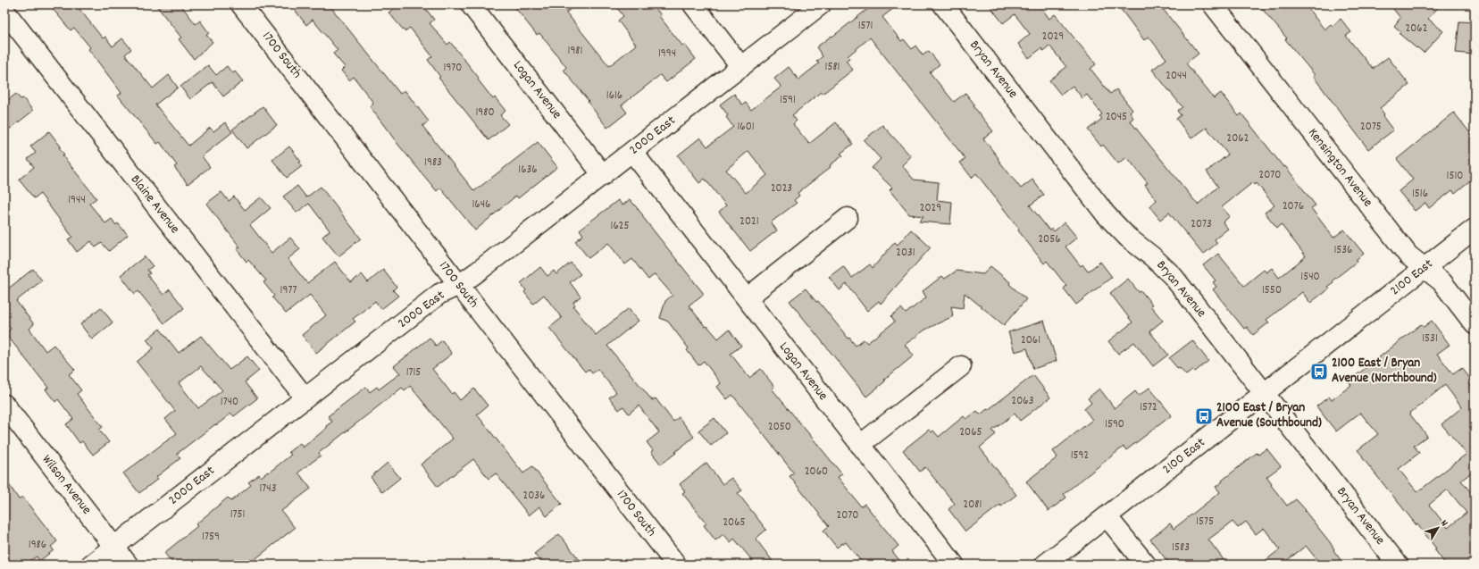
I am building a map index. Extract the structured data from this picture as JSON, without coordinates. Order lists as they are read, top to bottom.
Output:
{
  "streets": {
    "street": [
      "1700 South",
      "Bryan Avenue",
      "Logan Avenue",
      "2000 East",
      "Kensington Avenue",
      "Blaine Avenue",
      "2100 East",
      "Wilson Avenue"
    ]
  },
  "crossings": [
    ["1700 South", "2000 East"],
    ["Bryan Avenue", "2100 East"],
    ["Logan Avenue", "2000 East"],
    ["2000 East", "Blaine Avenue"],
    ["2000 East", "Wilson Avenue"],
    ["Kensington Avenue", "2100 East"]
  ],
  "places": {
    "bus stop": ["2100 East / Bryan Avenue (Northbound)", "2100 East / Bryan Avenue (Southbound)"]
  },
  "house_numbers": [
    "1571",
    "2062",
    "2029",
    "1981",
    "1994",
    "1581",
    "1970",
    "2044",
    "1616",
    "1591",
    "1980",
    "2045",
    "1601",
    "2075",
    "2062",
    "1983",
    "1636",
    "2070",
    "1510",
    "2023",
    "1516",
    "1944",
    "1646",
    "2076",
    "2029",
    "2021",
    "2073",
    "1625",
    "2056",
    "1536",
    "2031",
    "1540",
    "1977",
    "1550",
    "1531",
    "2061",
    "1715",
    "2063",
    "1740",
    "1572",
    "1590",
    "2050",
    "2065",
    "1592",
    "2060",
    "1743",
    "2036",
    "2081",
    "1751",
    "2070",
    "1575",
    "2065",
    "1759",
    "1986",
    "1583"
  ],
  "north": "top right"
}
